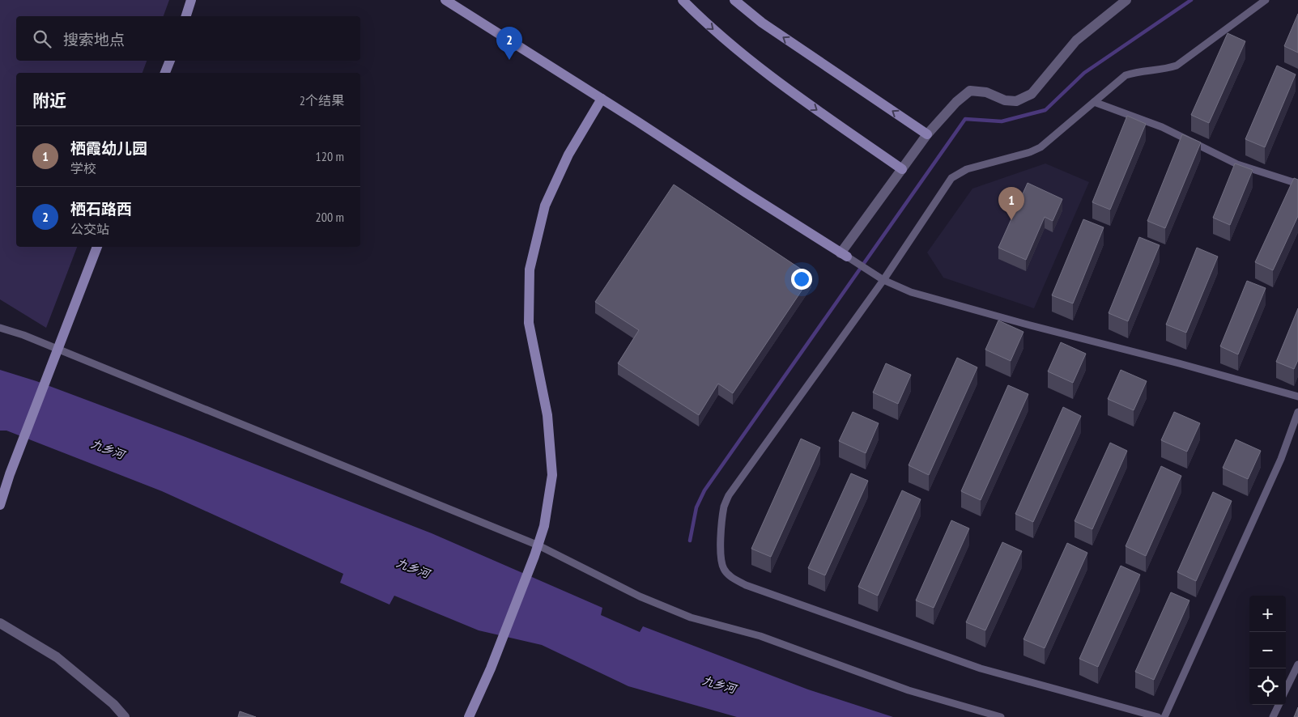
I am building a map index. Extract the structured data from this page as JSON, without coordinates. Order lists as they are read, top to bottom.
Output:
{
  "water": ["九乡河"],
  "page": {
    "search": "搜索地点",
    "pins": ["2", "1"],
    "heading": ["附近", "2个结果"],
    "list": [
      {
        "mark": "1",
        "name": "栖霞幼儿园",
        "note": "学校",
        "value": "120 m"
      },
      {
        "mark": "2",
        "name": "栖石路西",
        "note": "公交站",
        "value": "200 m"
      }
    ],
    "map_buttons": ["+", "−"]
  }
}
